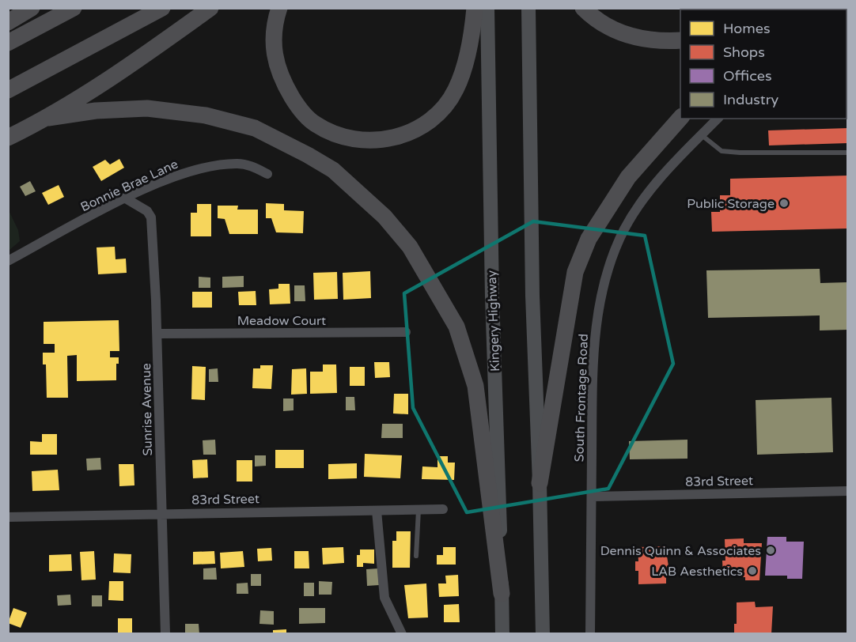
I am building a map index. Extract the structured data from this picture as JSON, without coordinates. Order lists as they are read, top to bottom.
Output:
{
  "streets": {
    "main road": ["Kingery Highway"],
    "street": [
      "Bonnie Brae Lane",
      "Meadow Court",
      "South Frontage Road",
      "Sunrise Avenue",
      "83rd Street"
    ]
  },
  "crossings": [
    ["Bonnie Brae Lane", "Sunrise Avenue"],
    ["Meadow Court", "Sunrise Avenue"],
    ["South Frontage Road", "83rd Street"],
    ["Sunrise Avenue", "83rd Street"]
  ],
  "places": ["Public Storage", "Dennis Quinn & Associates", "LAB Aesthetics"],
  "legend": [
    "Homes",
    "Shops",
    "Offices",
    "Industry"
  ]
}
